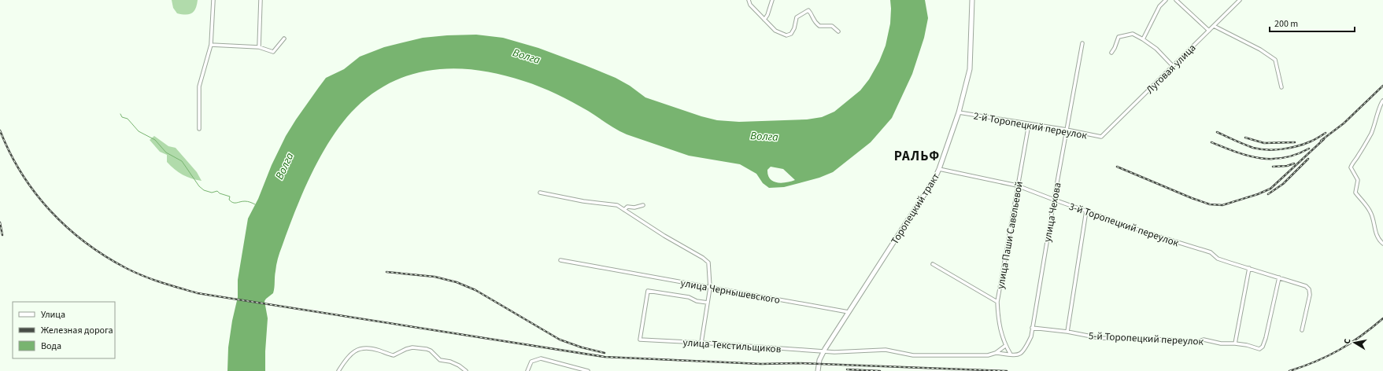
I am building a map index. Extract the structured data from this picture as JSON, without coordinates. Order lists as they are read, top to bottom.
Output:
{
  "streets": {
    "main road": ["Торопецкий тракт"],
    "street": [
      "Луговая улица",
      "2-й Торопецкий переулок",
      "улица Чехова",
      "3-й Торопецкий переулок",
      "улица Паши Савельевой",
      "улица Чернышевского",
      "5-й Торопецкий переулок",
      "улица Текстильщиков"
    ]
  },
  "crossings": [
    ["Луговая улица", "2-й Торопецкий переулок"],
    ["2-й Торопецкий переулок", "Торопецкий тракт"],
    ["2-й Торопецкий переулок", "улица Чехова"],
    ["2-й Торопецкий переулок", "улица Паши Савельевой"],
    ["Торопецкий тракт", "3-й Торопецкий переулок"],
    ["Торопецкий тракт", "улица Чернышевского"],
    ["Торопецкий тракт", "улица Текстильщиков"],
    ["улица Чехова", "3-й Торопецкий переулок"],
    ["улица Чехова", "улица Паши Савельевой"],
    ["улица Чехова", "5-й Торопецкий переулок"],
    ["3-й Торопецкий переулок", "улица Паши Савельевой"],
    ["3-й Торопецкий переулок", "5-й Торопецкий переулок"]
  ],
  "districts": ["РАЛЬФ"],
  "water": ["Волга"],
  "legend": ["Улица", "Железная дорога", "Вода"],
  "scale_bar": "200 m",
  "north": "left"
}
